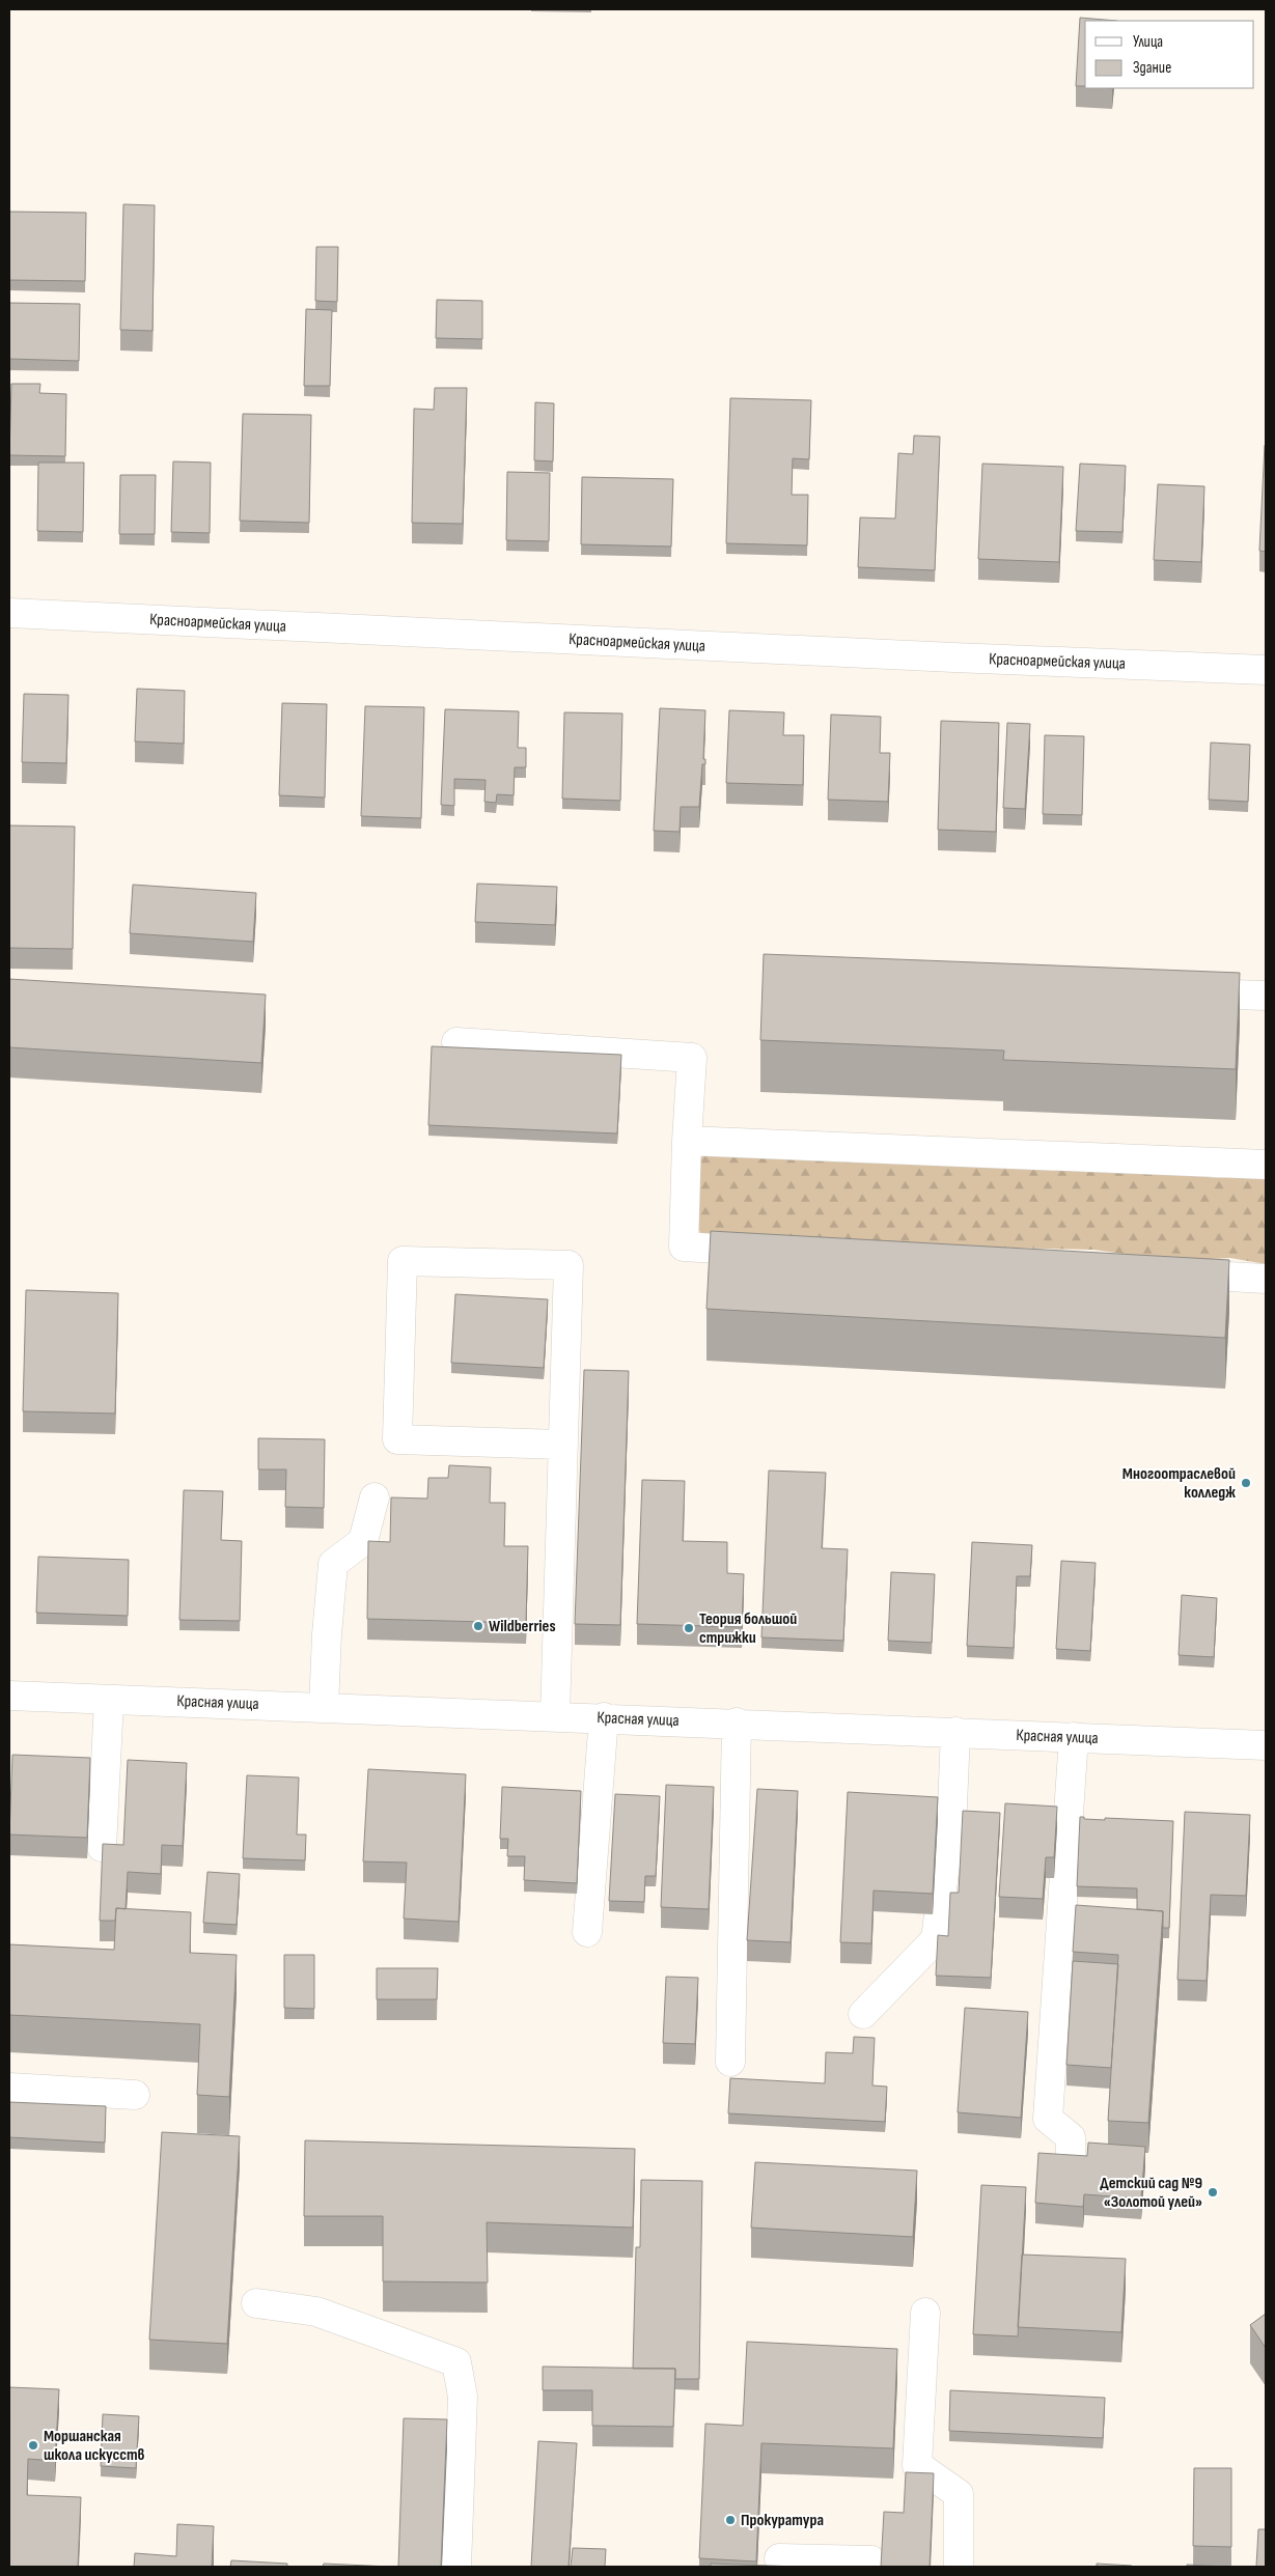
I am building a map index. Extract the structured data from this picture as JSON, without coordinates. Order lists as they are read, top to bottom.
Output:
{
  "streets": {
    "street": ["Красноармейская улица", "Красная улица"]
  },
  "places": [
    "Многоотраслевой колледж",
    "Wildberries",
    "Теория большой стрижки",
    "Детский сад №9 «Золотой улей»",
    "Моршанская школа искусств",
    "Прокуратура"
  ],
  "legend": ["Улица", "Здание"]
}
